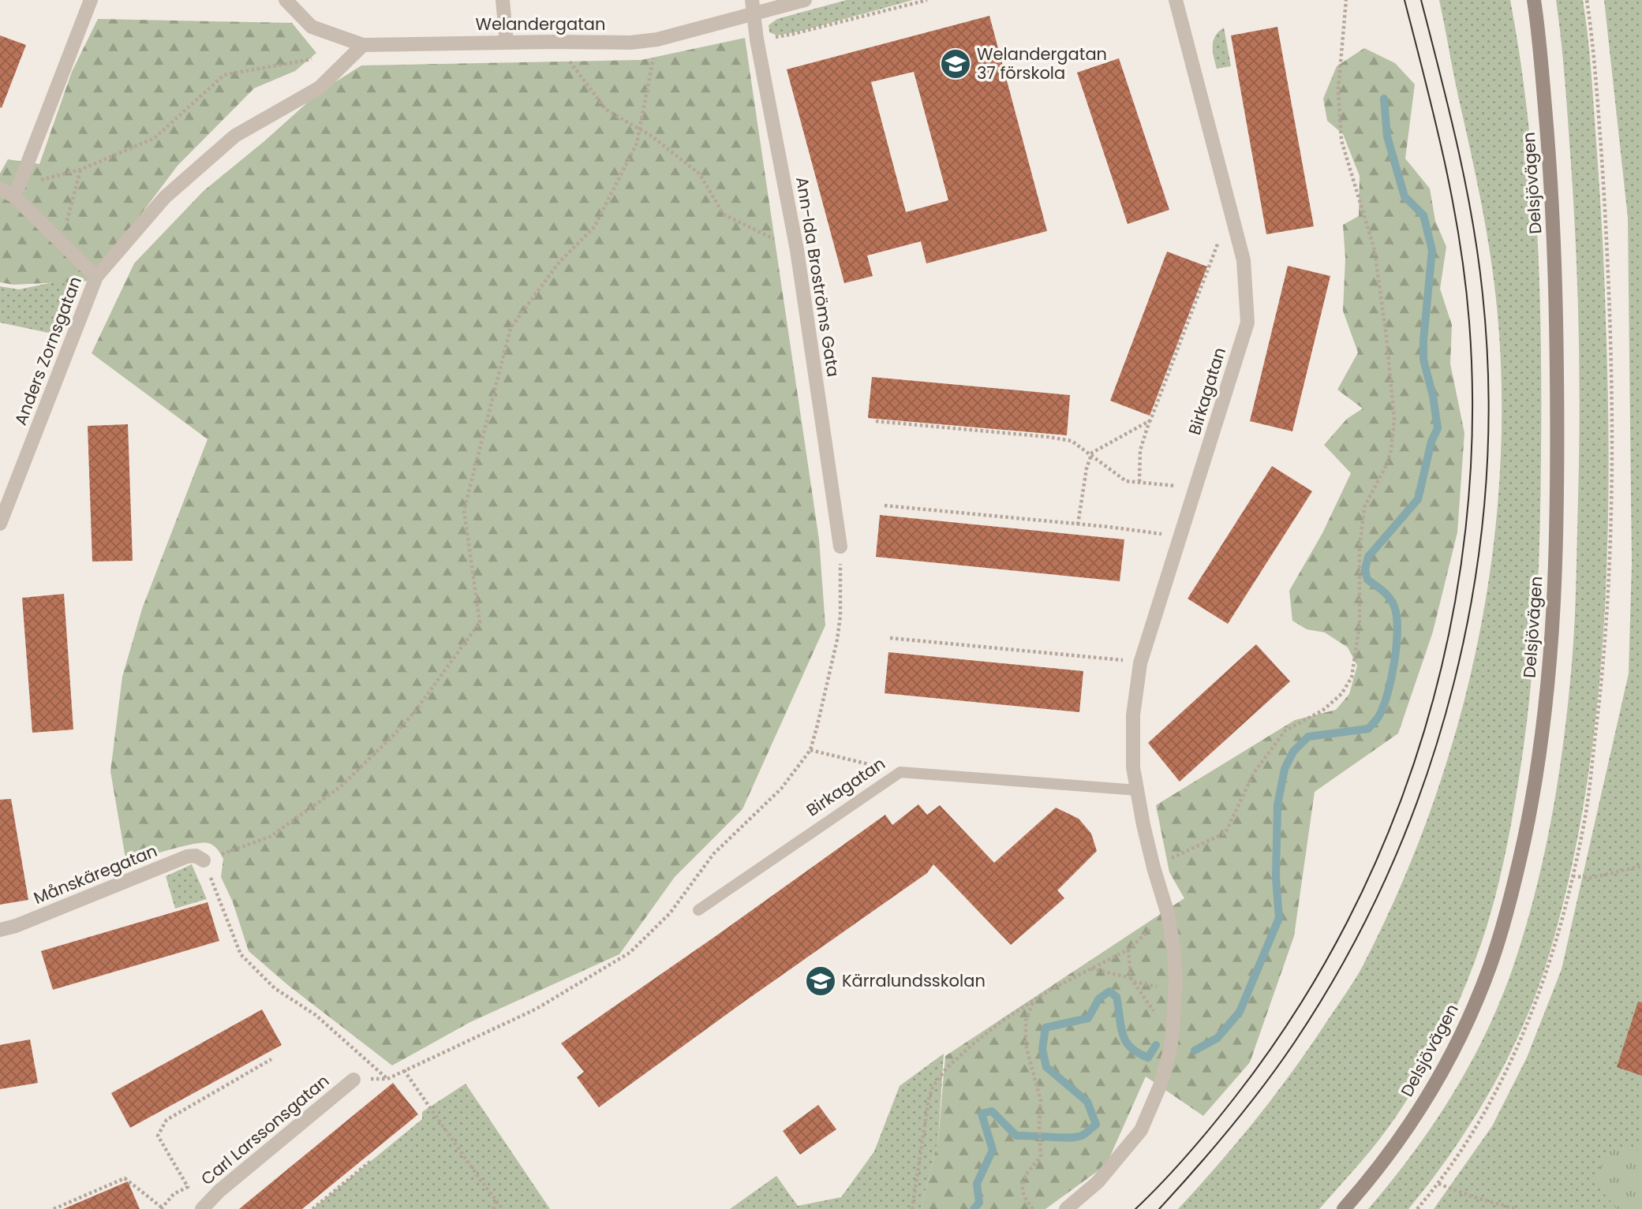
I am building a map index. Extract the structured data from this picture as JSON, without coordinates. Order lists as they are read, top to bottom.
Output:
{
  "streets": {
    "street": [
      "Welandergatan",
      "Delsjövägen",
      "Ann-Ida Broströms Gata",
      "Anders Zornsgatan",
      "Birkagatan",
      "Månskäregatan",
      "Carl Larssonsgatan"
    ]
  },
  "crossings": [
    ["Welandergatan", "Ann-Ida Broströms Gata"],
    ["Welandergatan", "Anders Zornsgatan"]
  ],
  "places": {
    "school or university": ["Welandergatan 37 förskola", "Kärralundsskolan"]
  }
}
